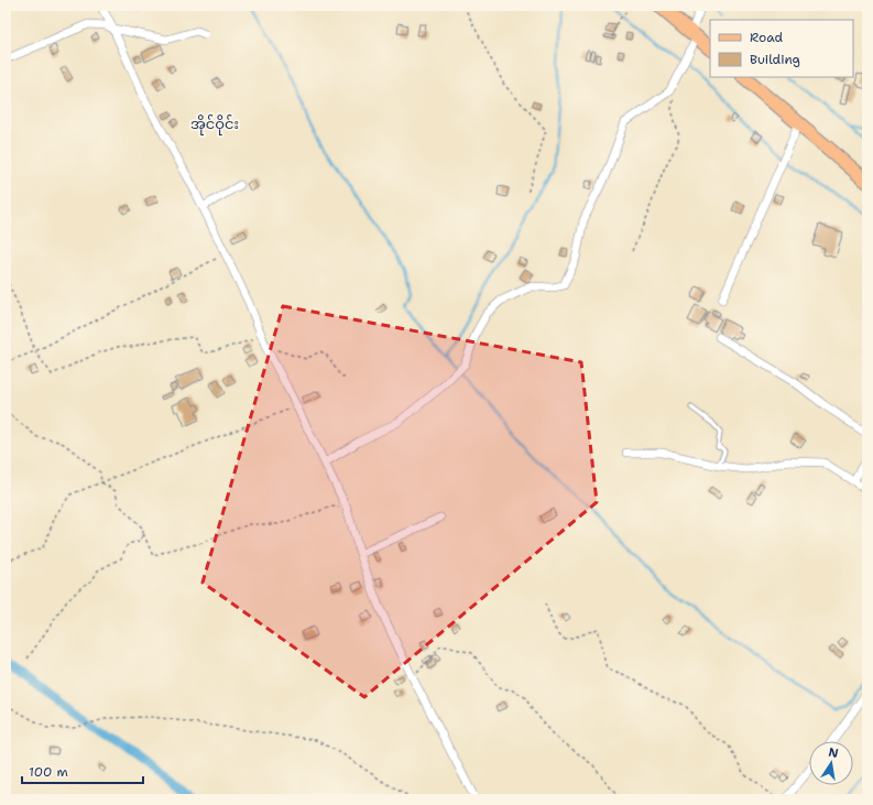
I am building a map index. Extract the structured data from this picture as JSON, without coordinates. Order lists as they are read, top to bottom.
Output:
{
  "districts": ["အိုင်ဝိုင်း"],
  "legend": ["Road", "Building"],
  "scale_bar": "100 m",
  "north": "top"
}
